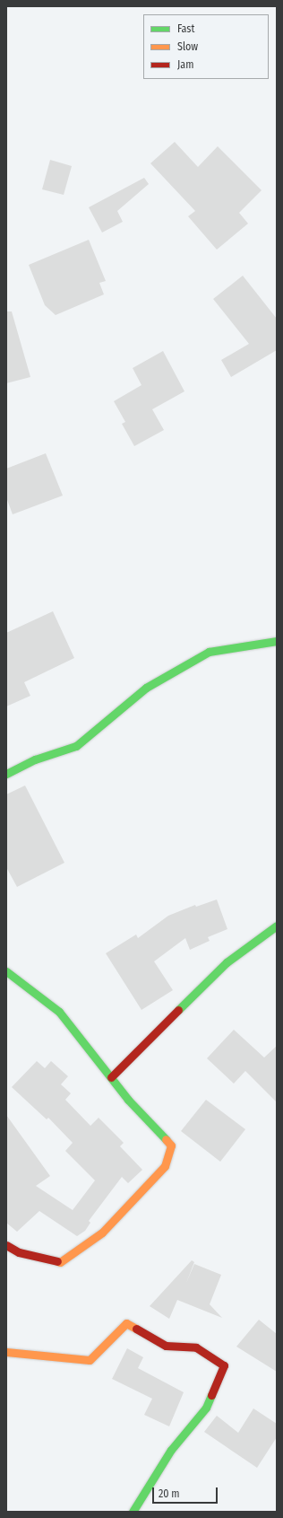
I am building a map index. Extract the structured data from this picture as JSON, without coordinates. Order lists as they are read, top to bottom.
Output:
{
  "legend": ["Fast", "Slow", "Jam"],
  "scale_bar": "20 m"
}
